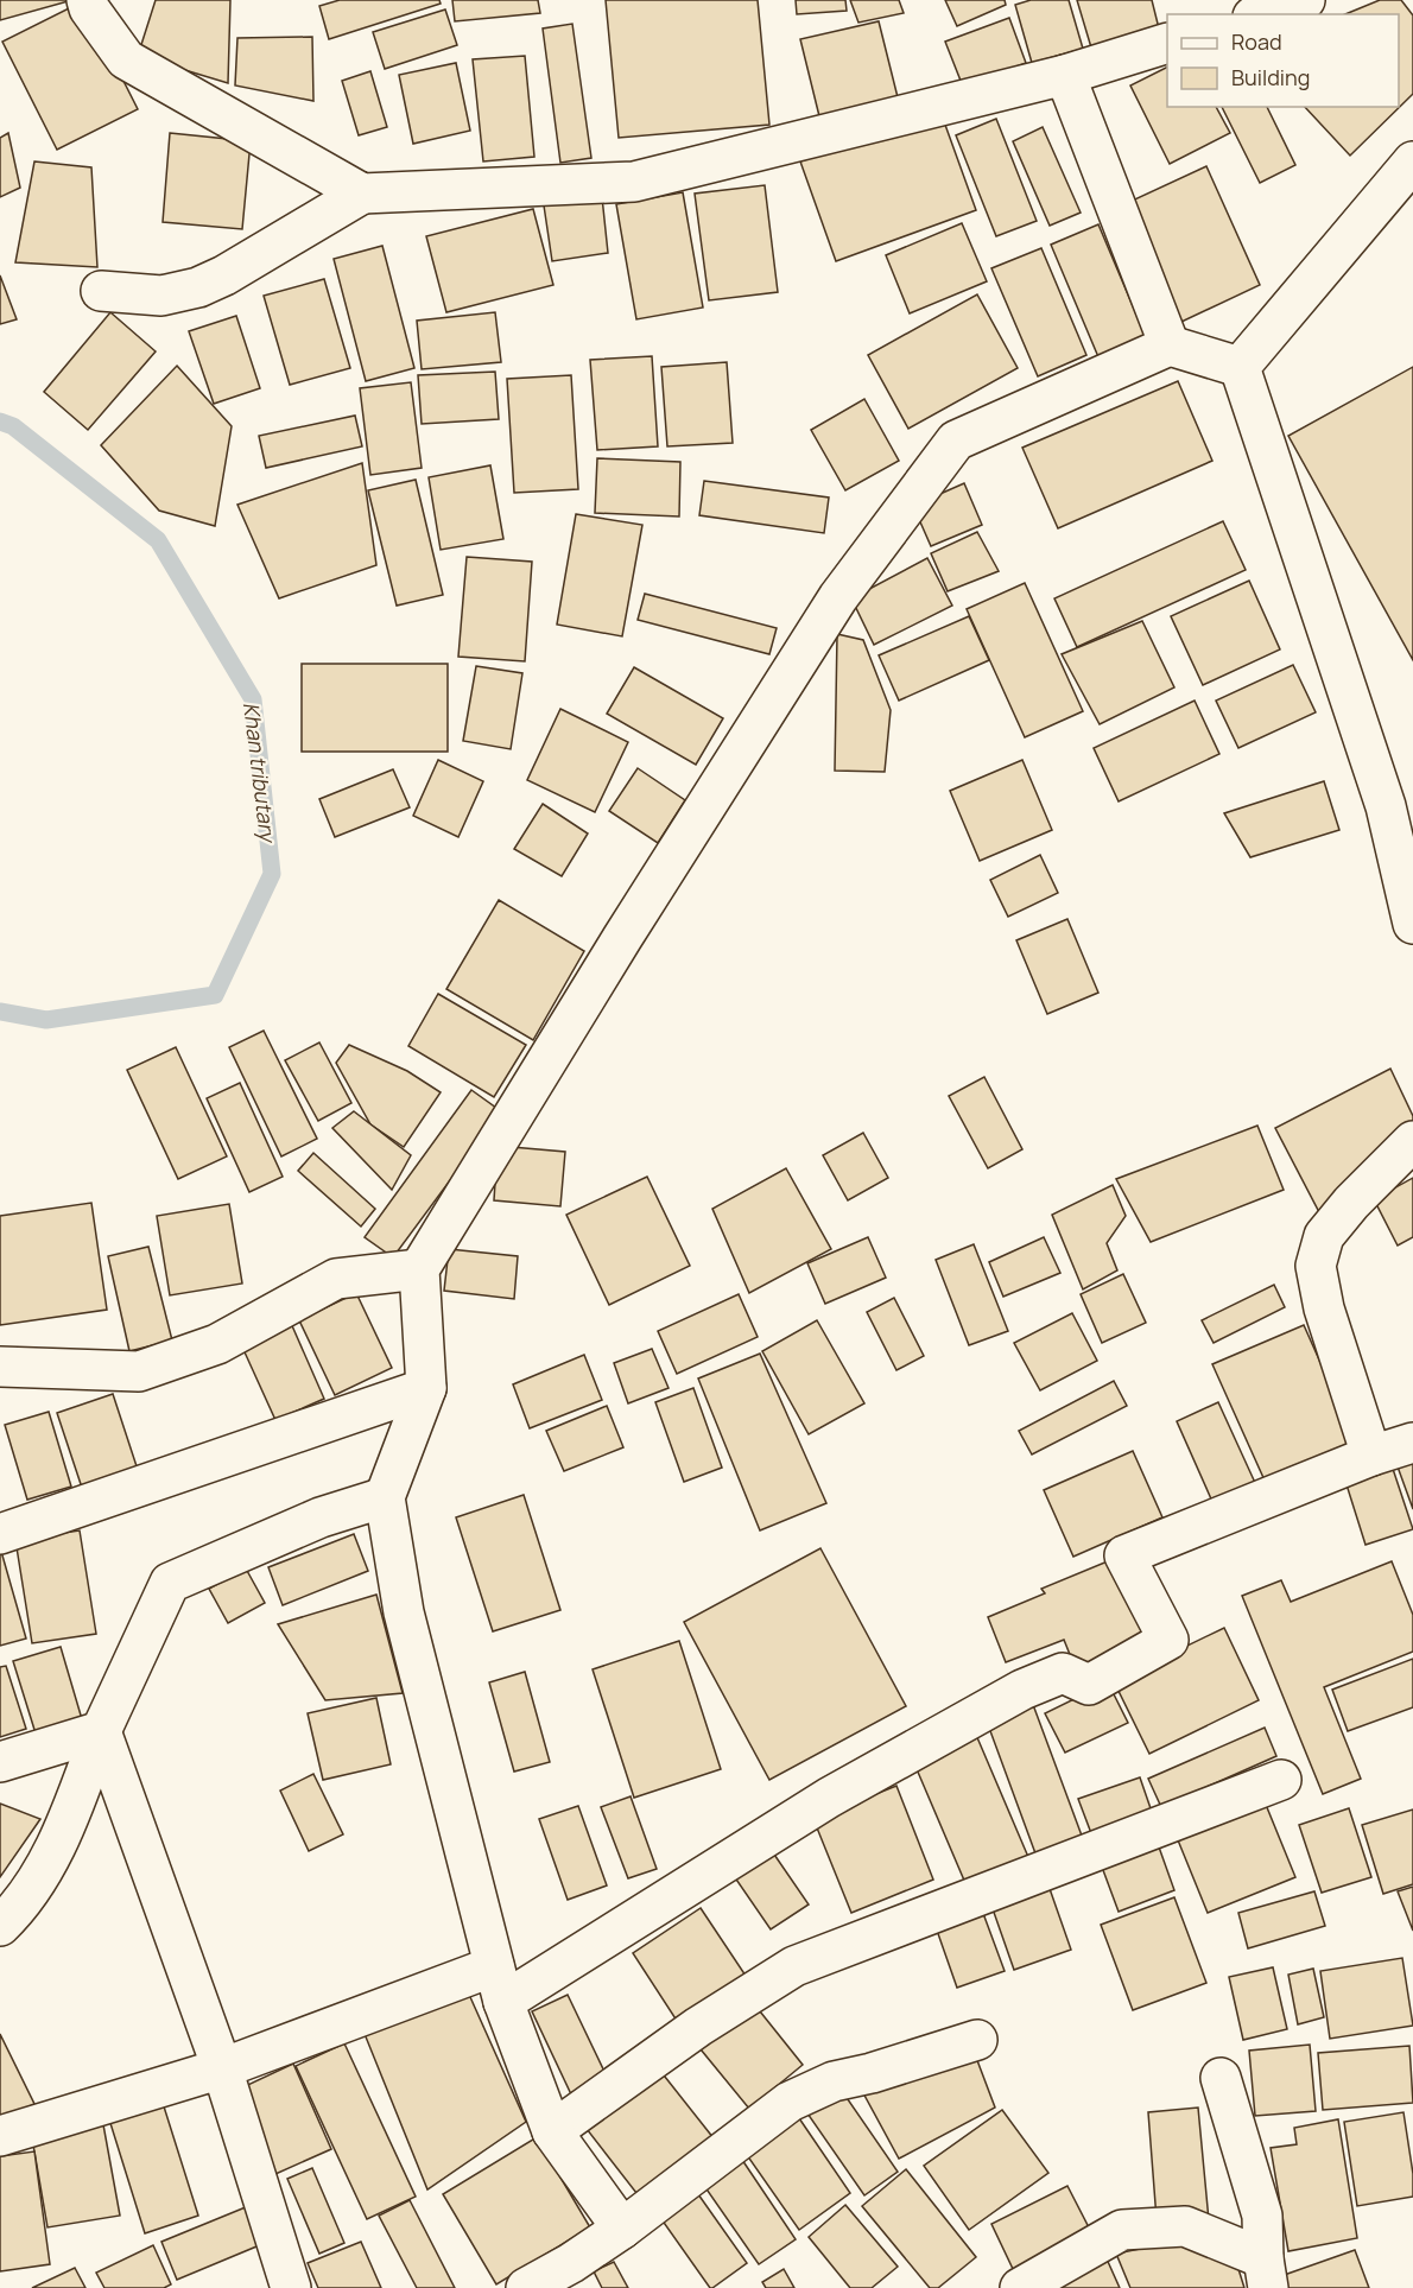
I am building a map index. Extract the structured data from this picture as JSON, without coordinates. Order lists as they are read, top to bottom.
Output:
{
  "water": ["Khan tributary"],
  "legend": ["Road", "Building"]
}
